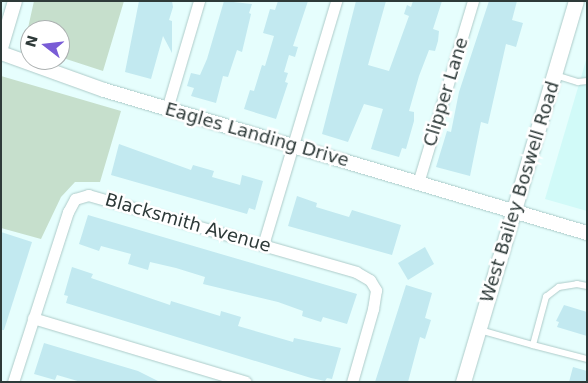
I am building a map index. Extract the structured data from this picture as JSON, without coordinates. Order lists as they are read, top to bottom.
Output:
{
  "streets": {
    "main road": ["West Bailey Boswell Road"],
    "street": ["Clipper Lane", "Eagles Landing Drive", "Blacksmith Avenue"]
  },
  "crossings": [
    ["Clipper Lane", "Eagles Landing Drive"],
    ["Eagles Landing Drive", "West Bailey Boswell Road"]
  ],
  "north": "left"
}
